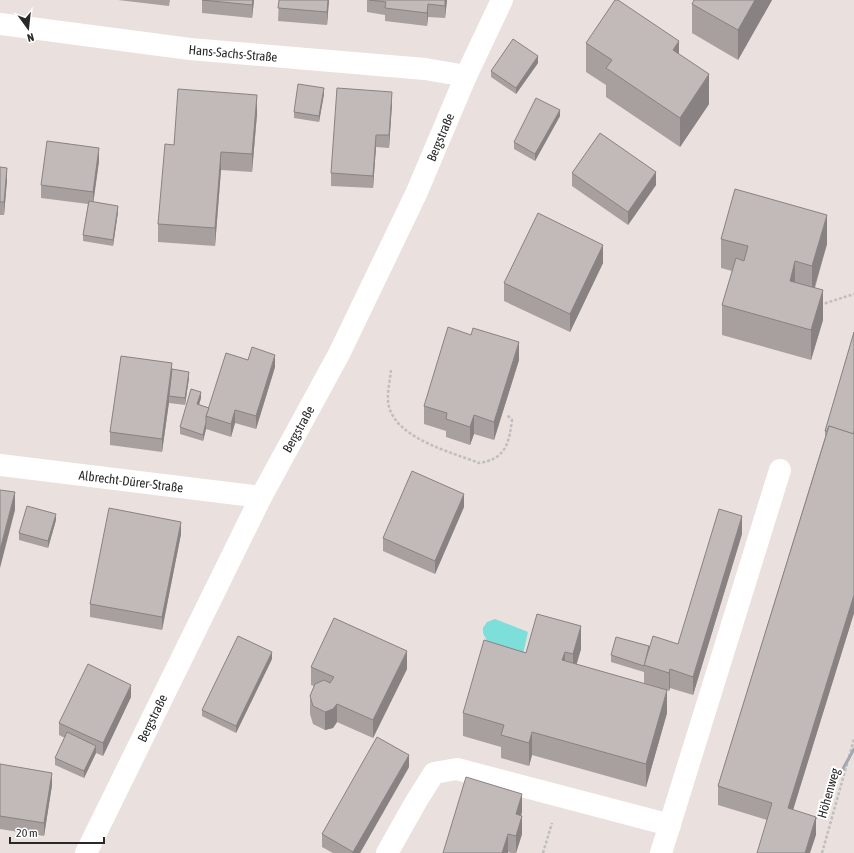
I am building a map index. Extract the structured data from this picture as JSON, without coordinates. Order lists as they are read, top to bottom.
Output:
{
  "streets": {
    "street": ["Hans-Sachs-Straße", "Bergstraße", "Albrecht-Dürer-Straße"],
    "path": ["Höhenweg"]
  },
  "crossings": [
    ["Hans-Sachs-Straße", "Bergstraße"],
    ["Bergstraße", "Albrecht-Dürer-Straße"]
  ],
  "scale_bar": "20 m",
  "north": "bottom"
}
